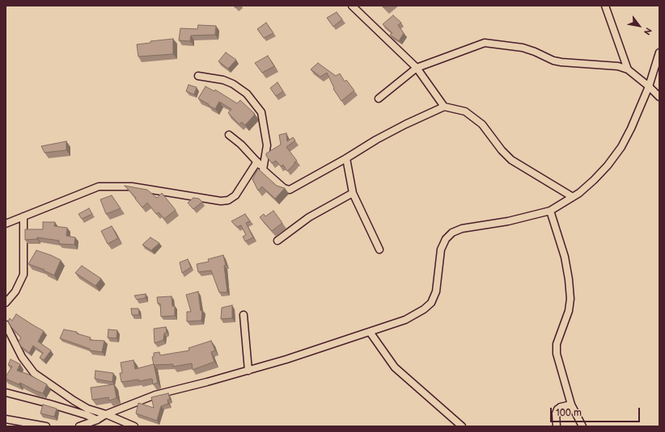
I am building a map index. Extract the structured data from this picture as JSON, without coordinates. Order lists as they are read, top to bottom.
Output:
{
  "scale_bar": "100 m",
  "north": "bottom right"
}
